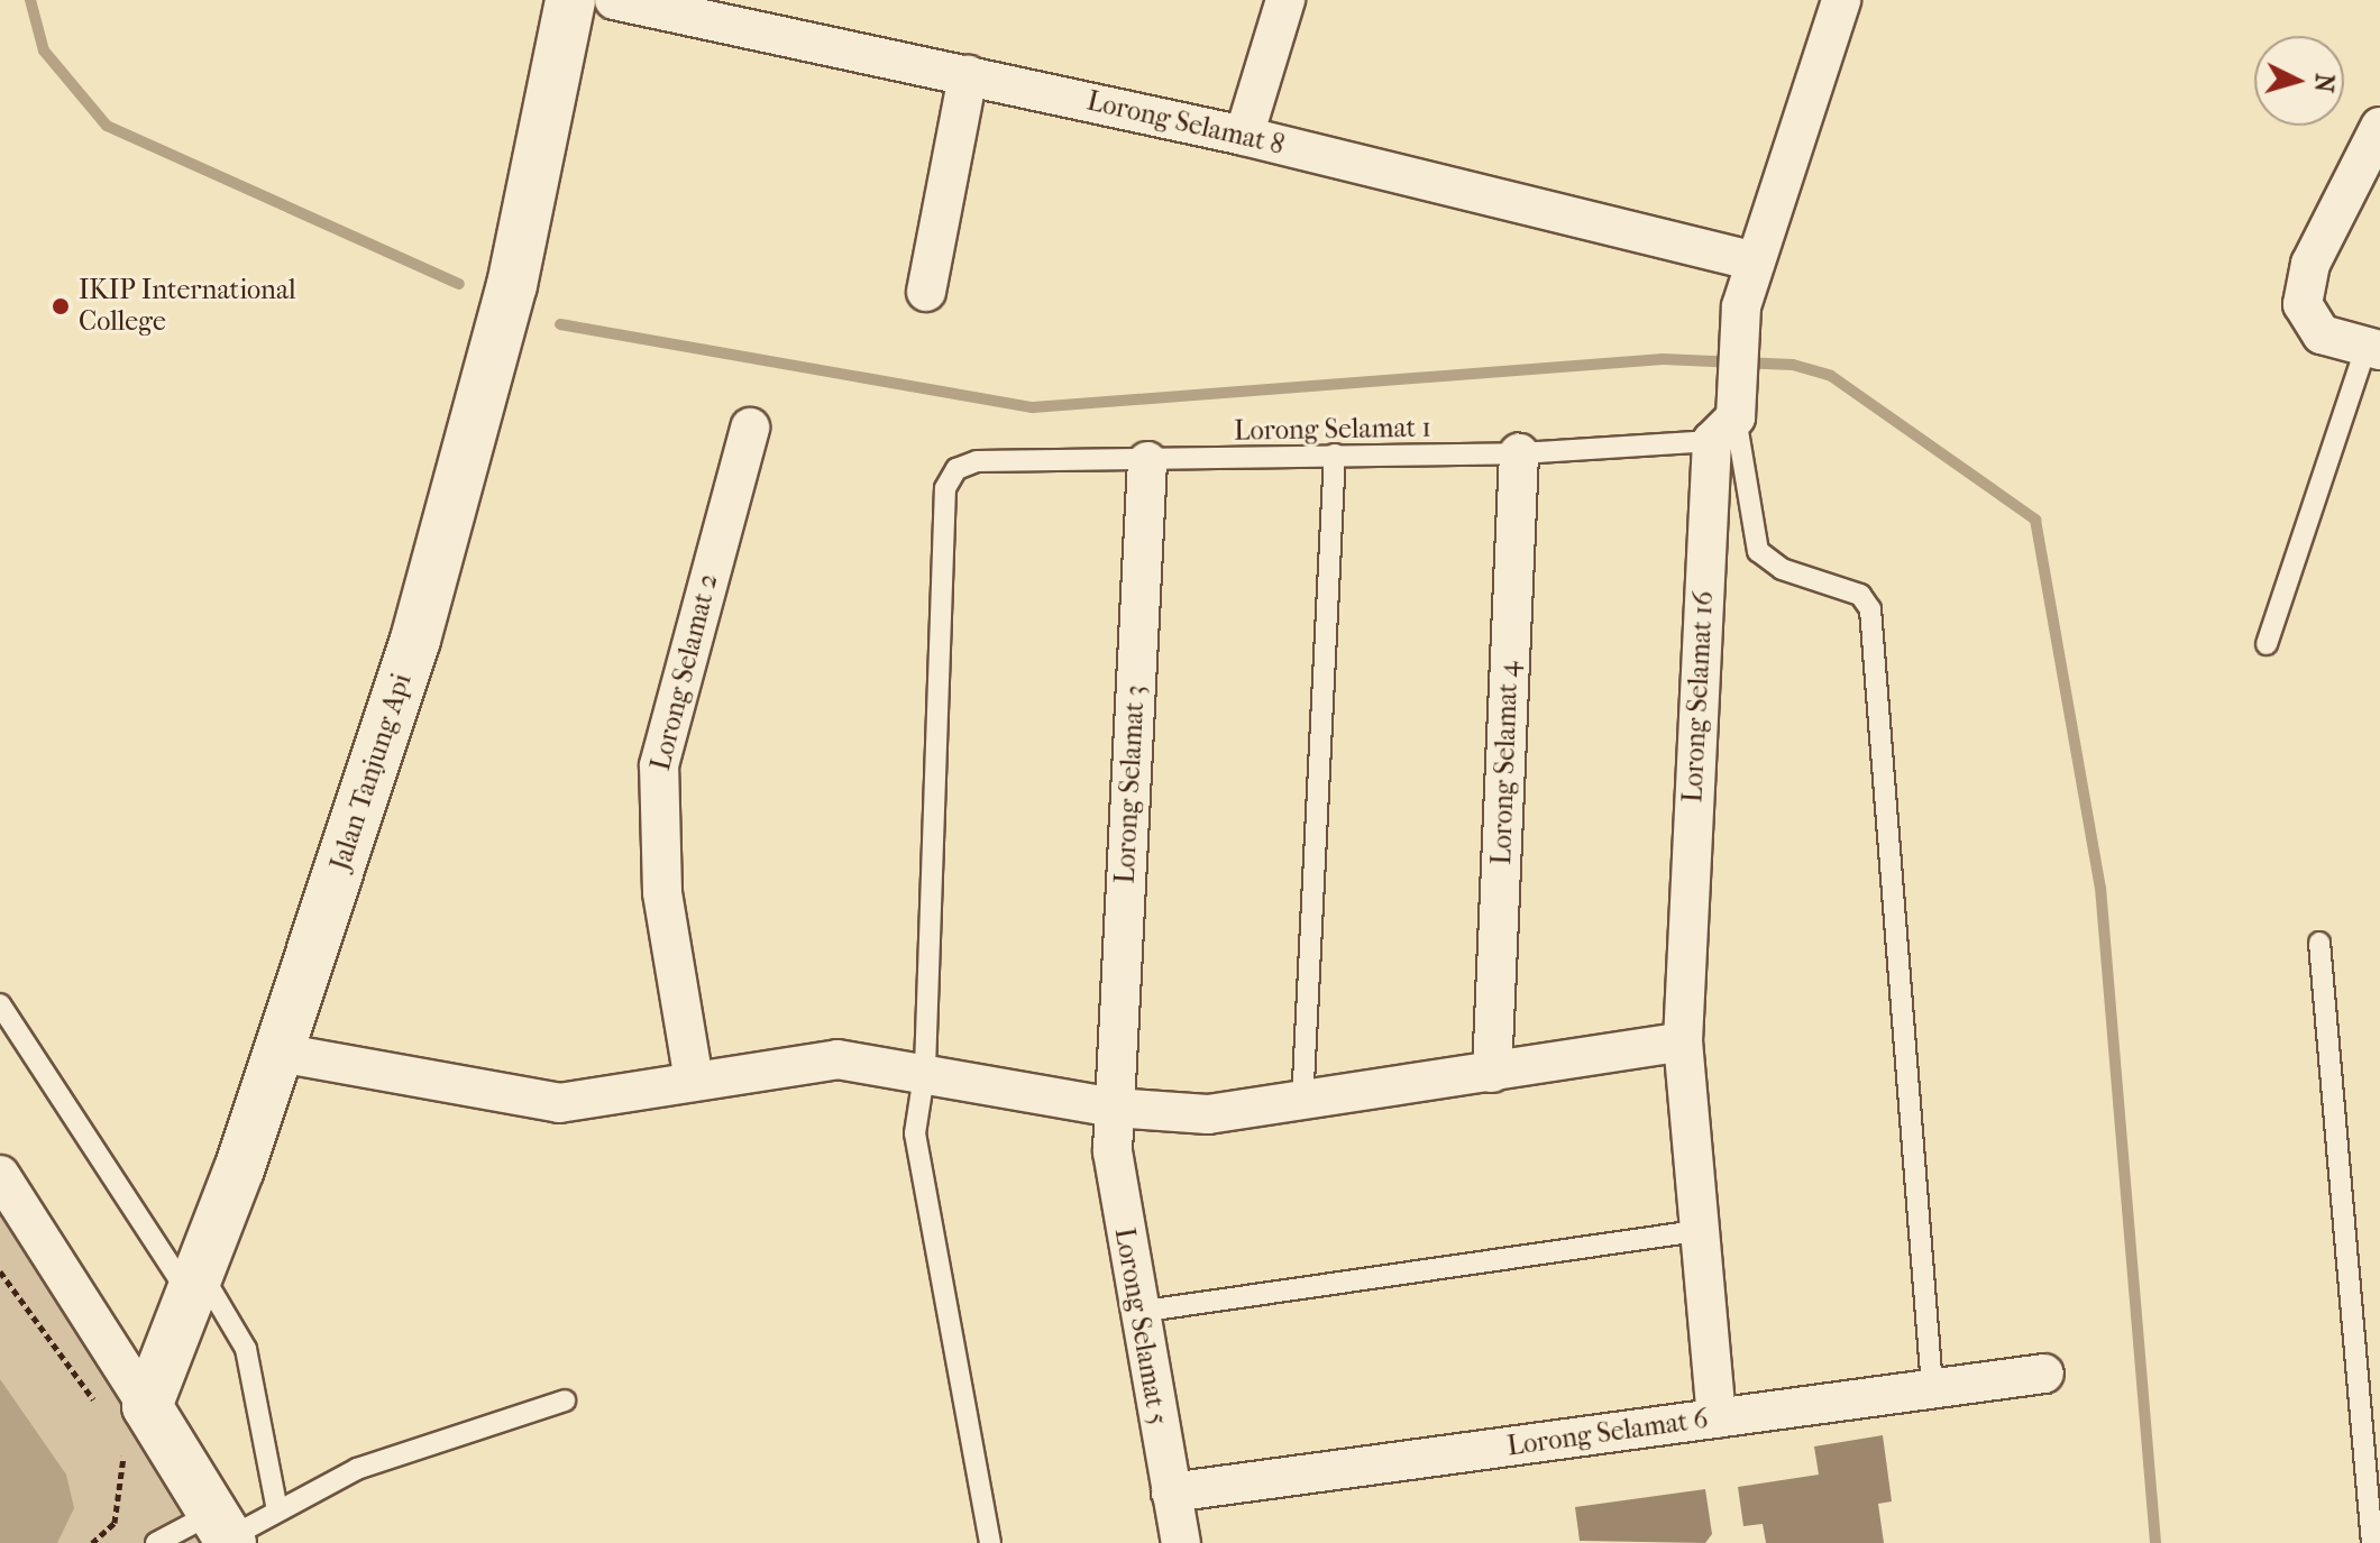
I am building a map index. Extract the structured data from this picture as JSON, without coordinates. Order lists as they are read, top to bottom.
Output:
{
  "streets": {
    "street": [
      "Lorong Selamat 8",
      "Lorong Selamat 2",
      "Lorong Selamat 16",
      "Lorong Selamat 4",
      "Jalan Tanjung Api",
      "Lorong Selamat 3",
      "Lorong Selamat 5",
      "Lorong Selamat 6"
    ],
    "lane": ["Lorong Selamat 1"]
  },
  "crossings": [
    ["Lorong Selamat 8", "Lorong Selamat 16"],
    ["Lorong Selamat 1", "Lorong Selamat 16"],
    ["Lorong Selamat 1", "Lorong Selamat 4"],
    ["Lorong Selamat 1", "Lorong Selamat 3"],
    ["Lorong Selamat 16", "Lorong Selamat 6"],
    ["Lorong Selamat 3", "Lorong Selamat 5"],
    ["Lorong Selamat 5", "Lorong Selamat 6"]
  ],
  "places": ["IKIP International College"],
  "north": "right"
}
